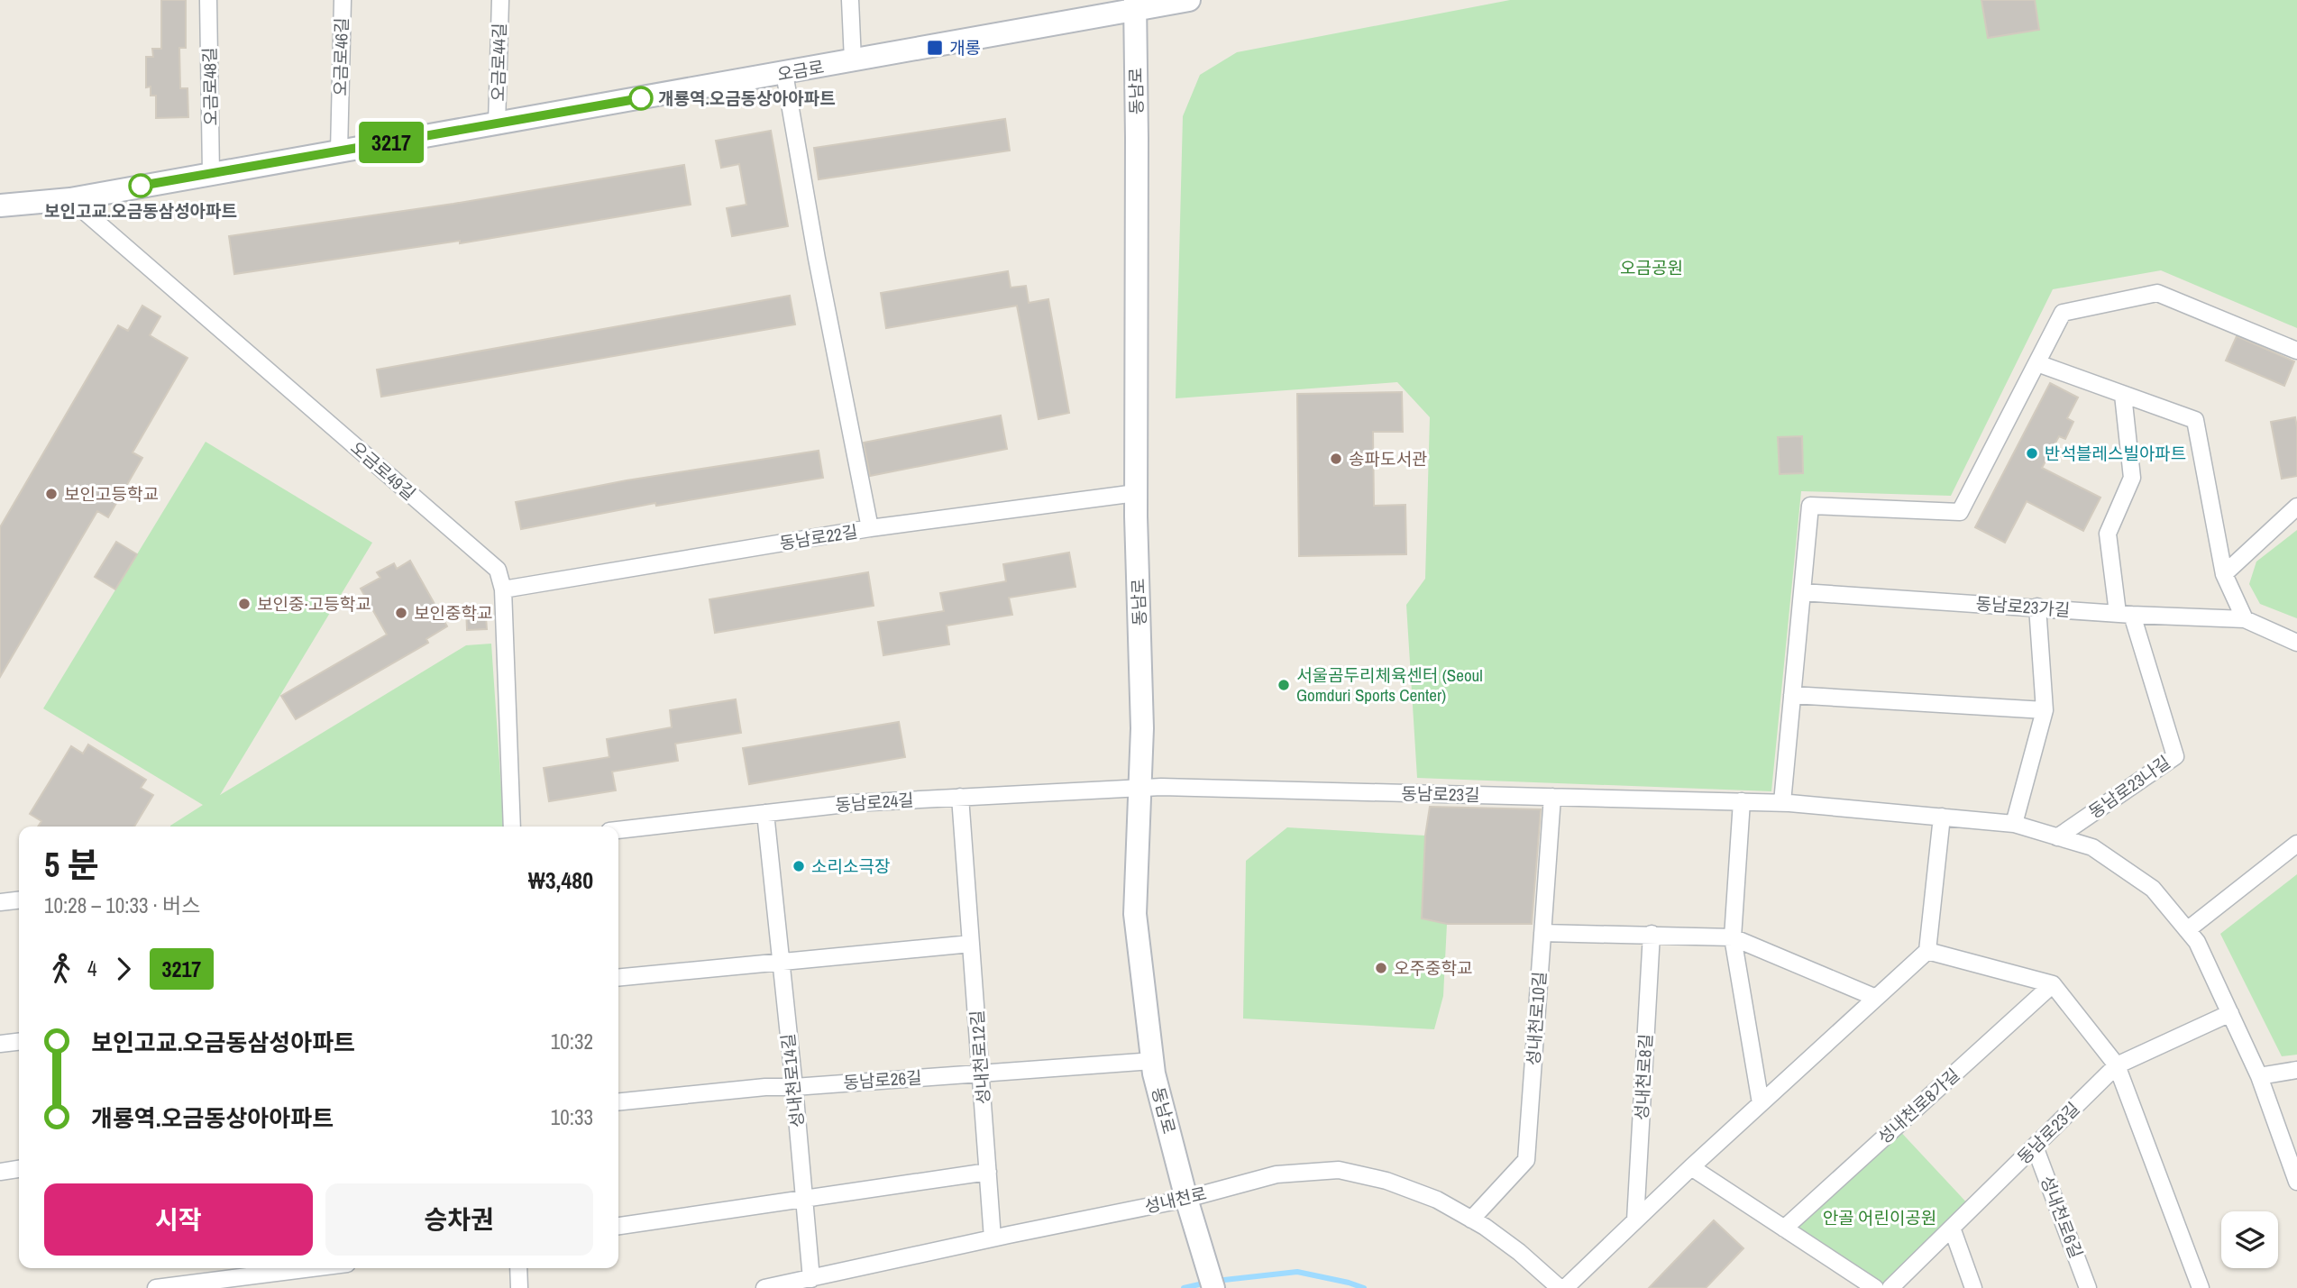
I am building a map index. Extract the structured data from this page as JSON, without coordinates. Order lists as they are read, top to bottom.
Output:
{
  "streets": {
    "main road": ["오금로", "동남로"],
    "street": [
      "오금로46길",
      "오금로44길",
      "오금로48길",
      "오금로49길",
      "동남로22길",
      "동남로23가길",
      "동남로23나길",
      "동남로23길",
      "동남로24길",
      "성내천로10길",
      "성내천로12길",
      "성내천로8길",
      "동남로26길",
      "성내천로14길",
      "성내천로8가길",
      "성내천로",
      "성내천로6길"
    ]
  },
  "crossings": [
    ["오금로46길", "오금로"],
    ["오금로44길", "오금로"],
    ["오금로", "오금로48길"],
    ["오금로", "동남로"],
    ["오금로", "오금로49길"],
    ["동남로", "동남로22길"],
    ["동남로", "동남로23길"],
    ["동남로", "동남로24길"],
    ["동남로", "동남로26길"],
    ["동남로", "성내천로"],
    ["오금로49길", "동남로22길"],
    ["동남로23가길", "동남로23나길"],
    ["동남로23나길", "동남로23길"],
    ["동남로23길", "동남로24길"],
    ["동남로23길", "성내천로10길"],
    ["동남로23길", "성내천로6길"],
    ["동남로24길", "성내천로12길"],
    ["동남로24길", "성내천로14길"],
    ["성내천로10길", "성내천로"],
    ["성내천로12길", "동남로26길"],
    ["성내천로12길", "성내천로"],
    ["동남로26길", "성내천로14길"],
    ["성내천로14길", "성내천로"]
  ],
  "parks": ["오금공원", "안골 어린이공원"],
  "places": {
    "transit": ["개롱"],
    "other": [
      "개룡역.오금동상아아파트",
      "보인고교.오금동삼성아파트",
      "반석블레스빌아파트",
      "송파도서관",
      "보인고등학교",
      "보인중·고등학교",
      "보인중학교",
      "서울곰두리체육센터 (Seoul Gomduri Sports Center)",
      "소리소극장",
      "오주중학교"
    ]
  },
  "lines": ["bus line 3217"],
  "page": {
    "on_map": "3217",
    "heading": ["5 분", "10:28 – 10:33 · 버스", "₩3,480"],
    "legs": ["4", "3217"],
    "list": [
      {
        "name": "보인고교.오금동삼성아파트",
        "value": "10:32"
      },
      {
        "name": "개룡역.오금동상아아파트",
        "value": "10:33"
      }
    ],
    "buttons": ["시작", "승차권"]
  }
}
